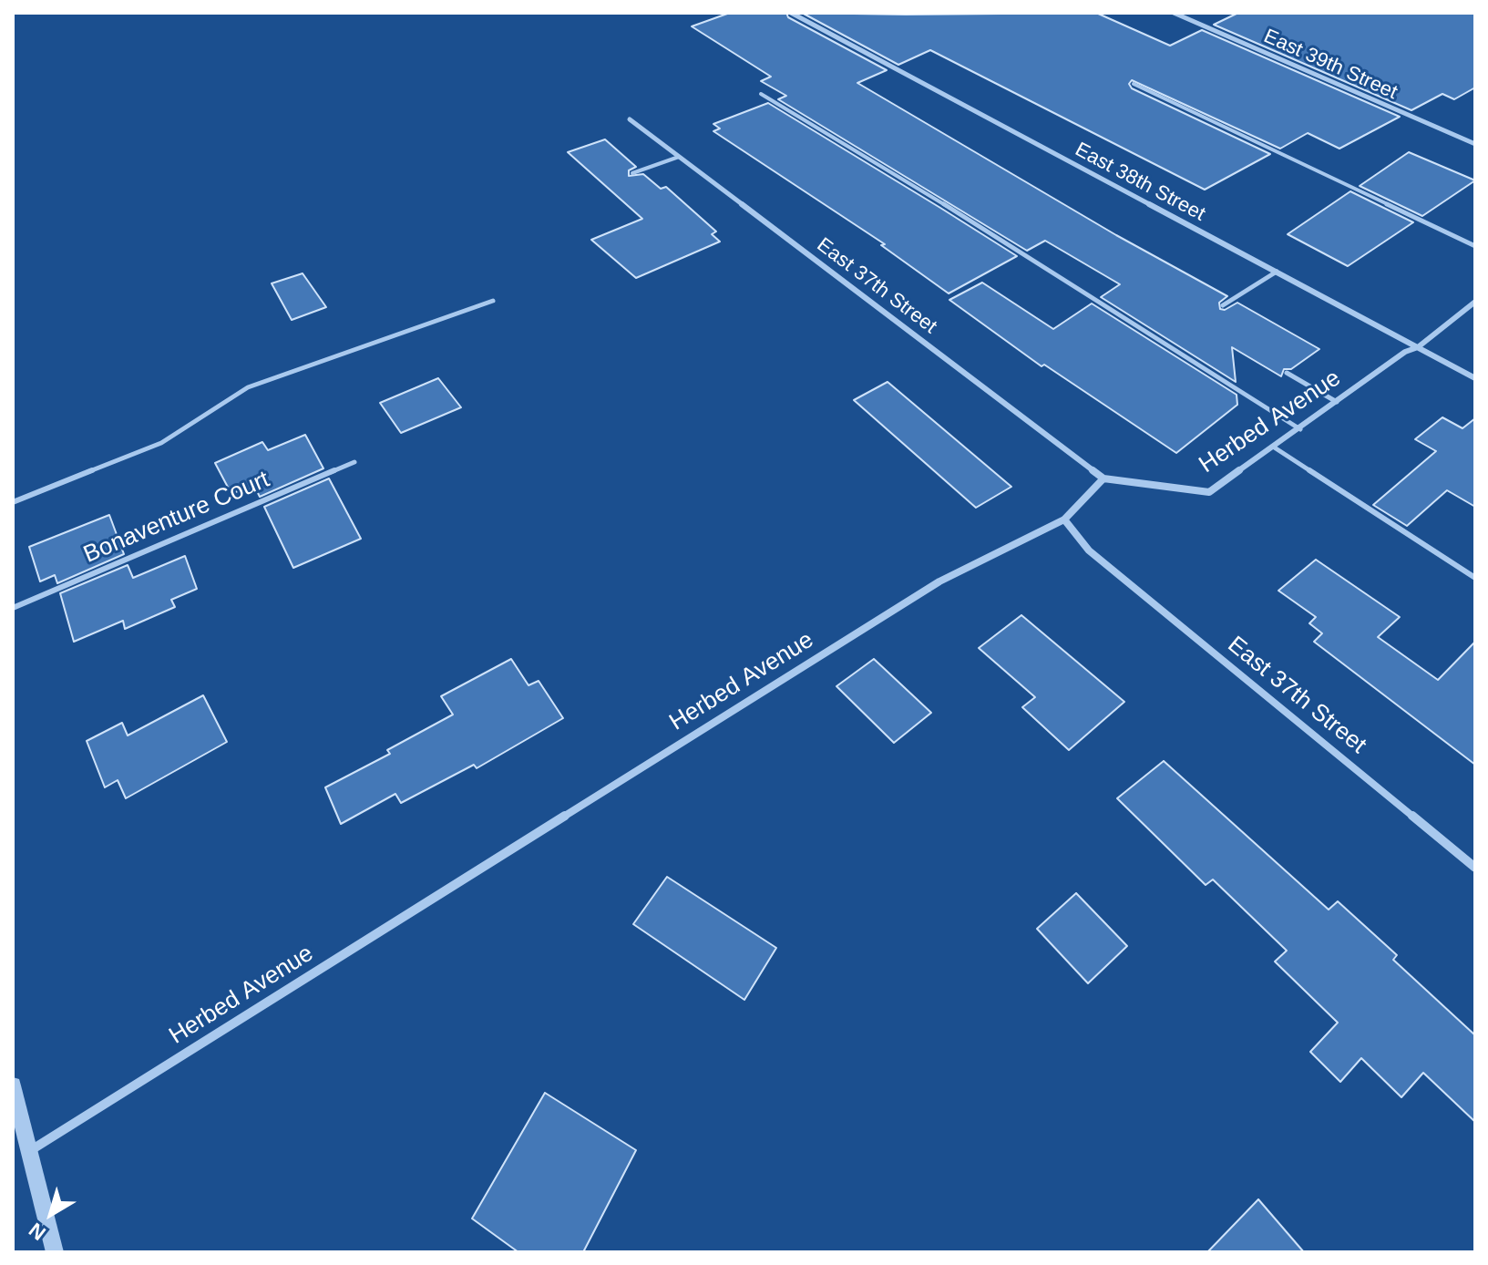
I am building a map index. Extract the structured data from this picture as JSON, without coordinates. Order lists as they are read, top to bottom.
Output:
{
  "streets": {
    "street": [
      "East 39th Street",
      "East 38th Street",
      "East 37th Street",
      "Herbed Avenue"
    ],
    "lane": ["Bonaventure Court"]
  },
  "crossings": [
    ["East 38th Street", "Herbed Avenue"],
    ["East 37th Street", "Herbed Avenue"]
  ],
  "north": "bottom left"
}
